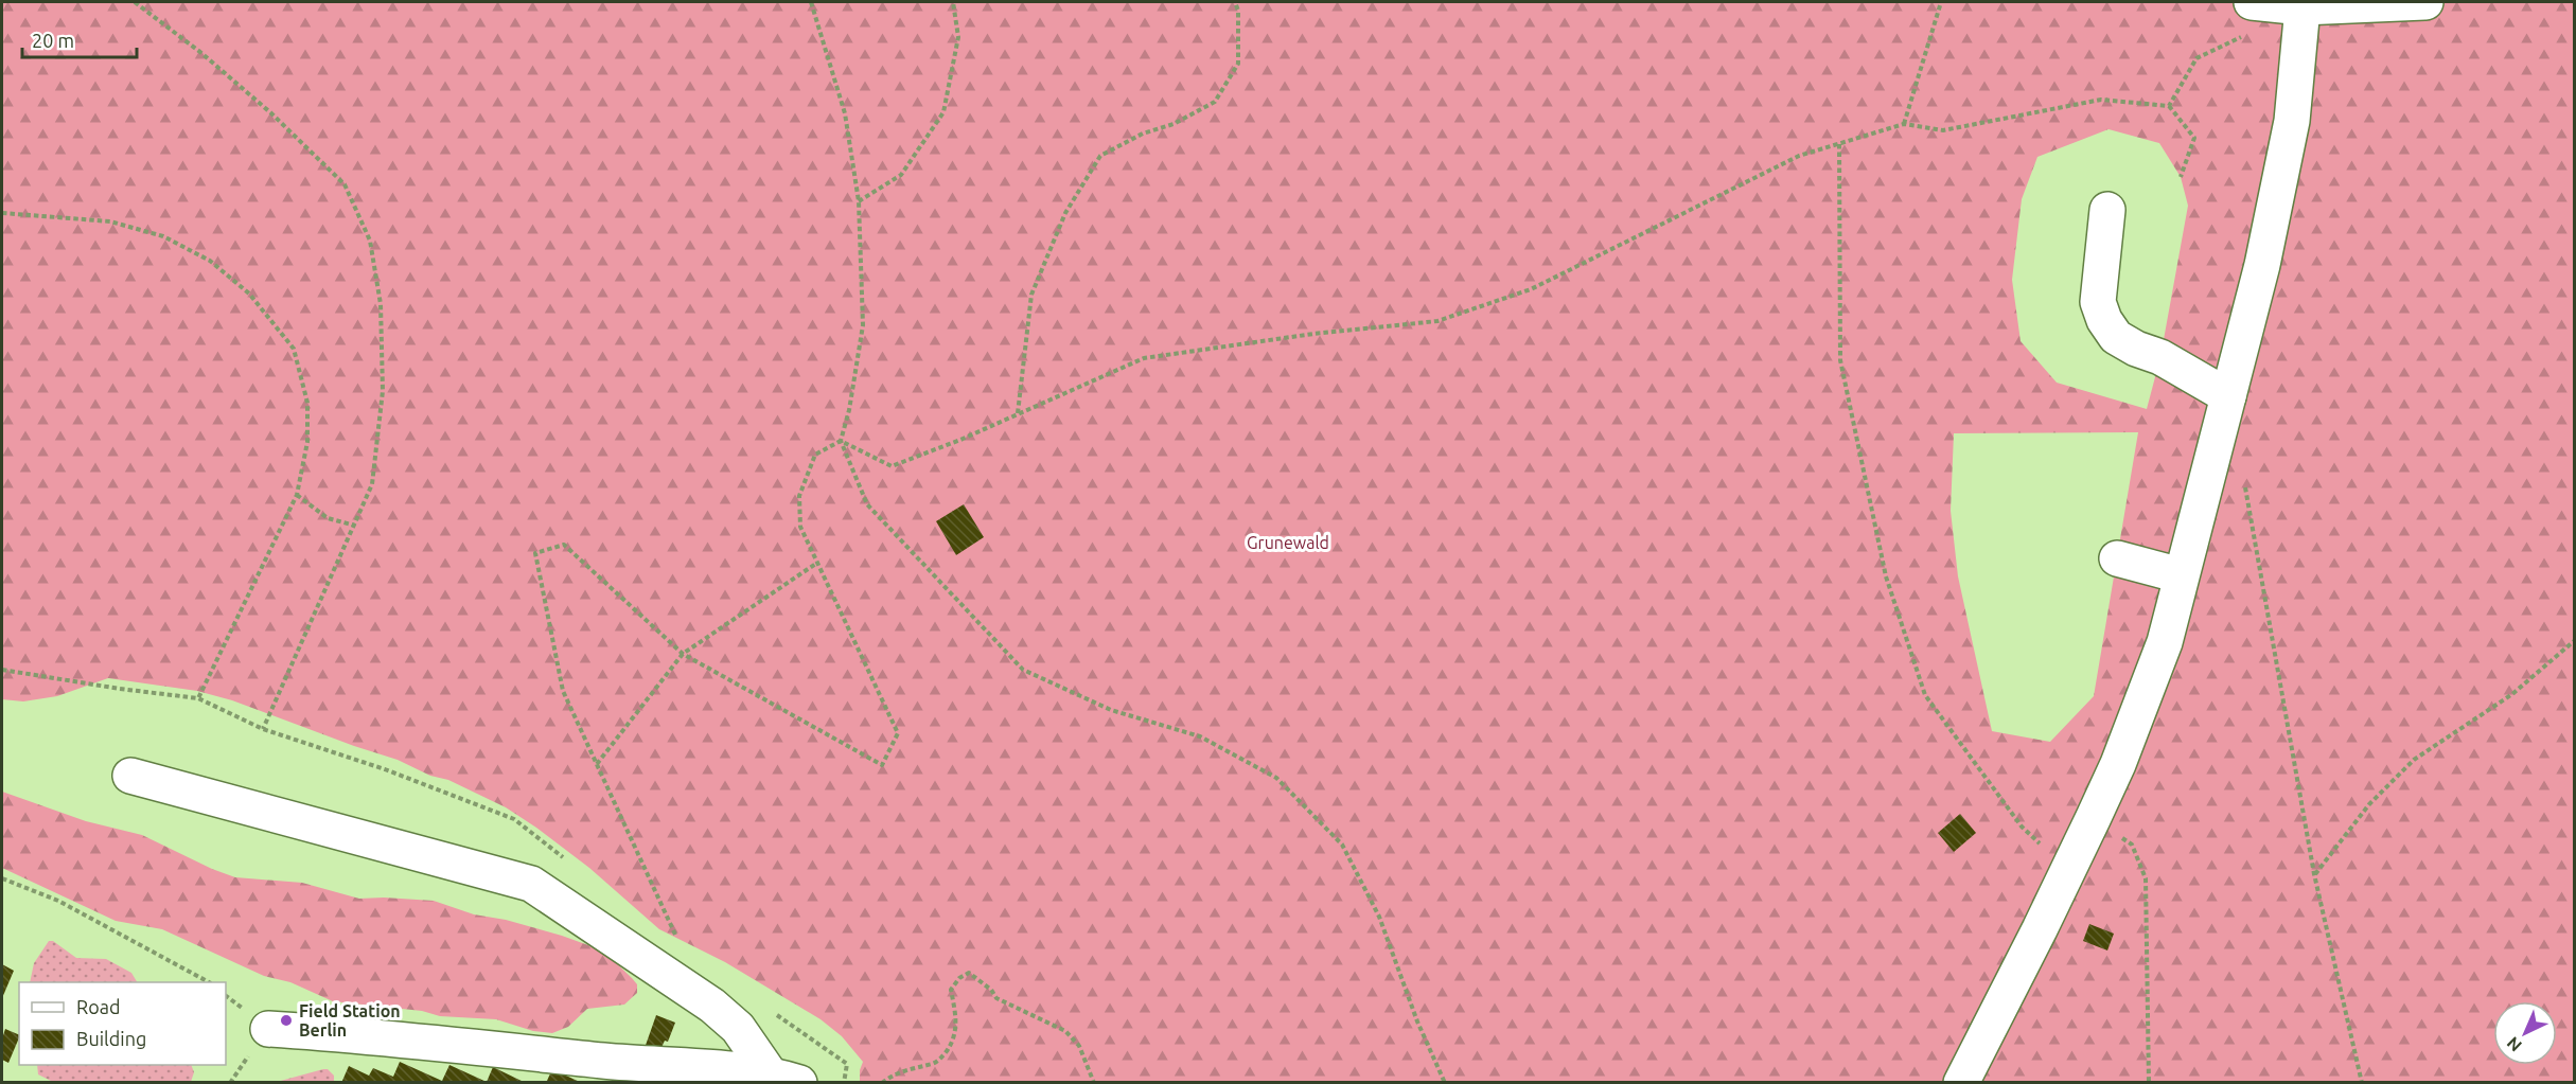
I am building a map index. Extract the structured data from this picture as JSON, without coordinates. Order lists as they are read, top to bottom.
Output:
{
  "parks": ["Grunewald"],
  "places": ["Field Station Berlin"],
  "legend": ["Road", "Building"],
  "scale_bar": "20 m",
  "north": "bottom left"
}
